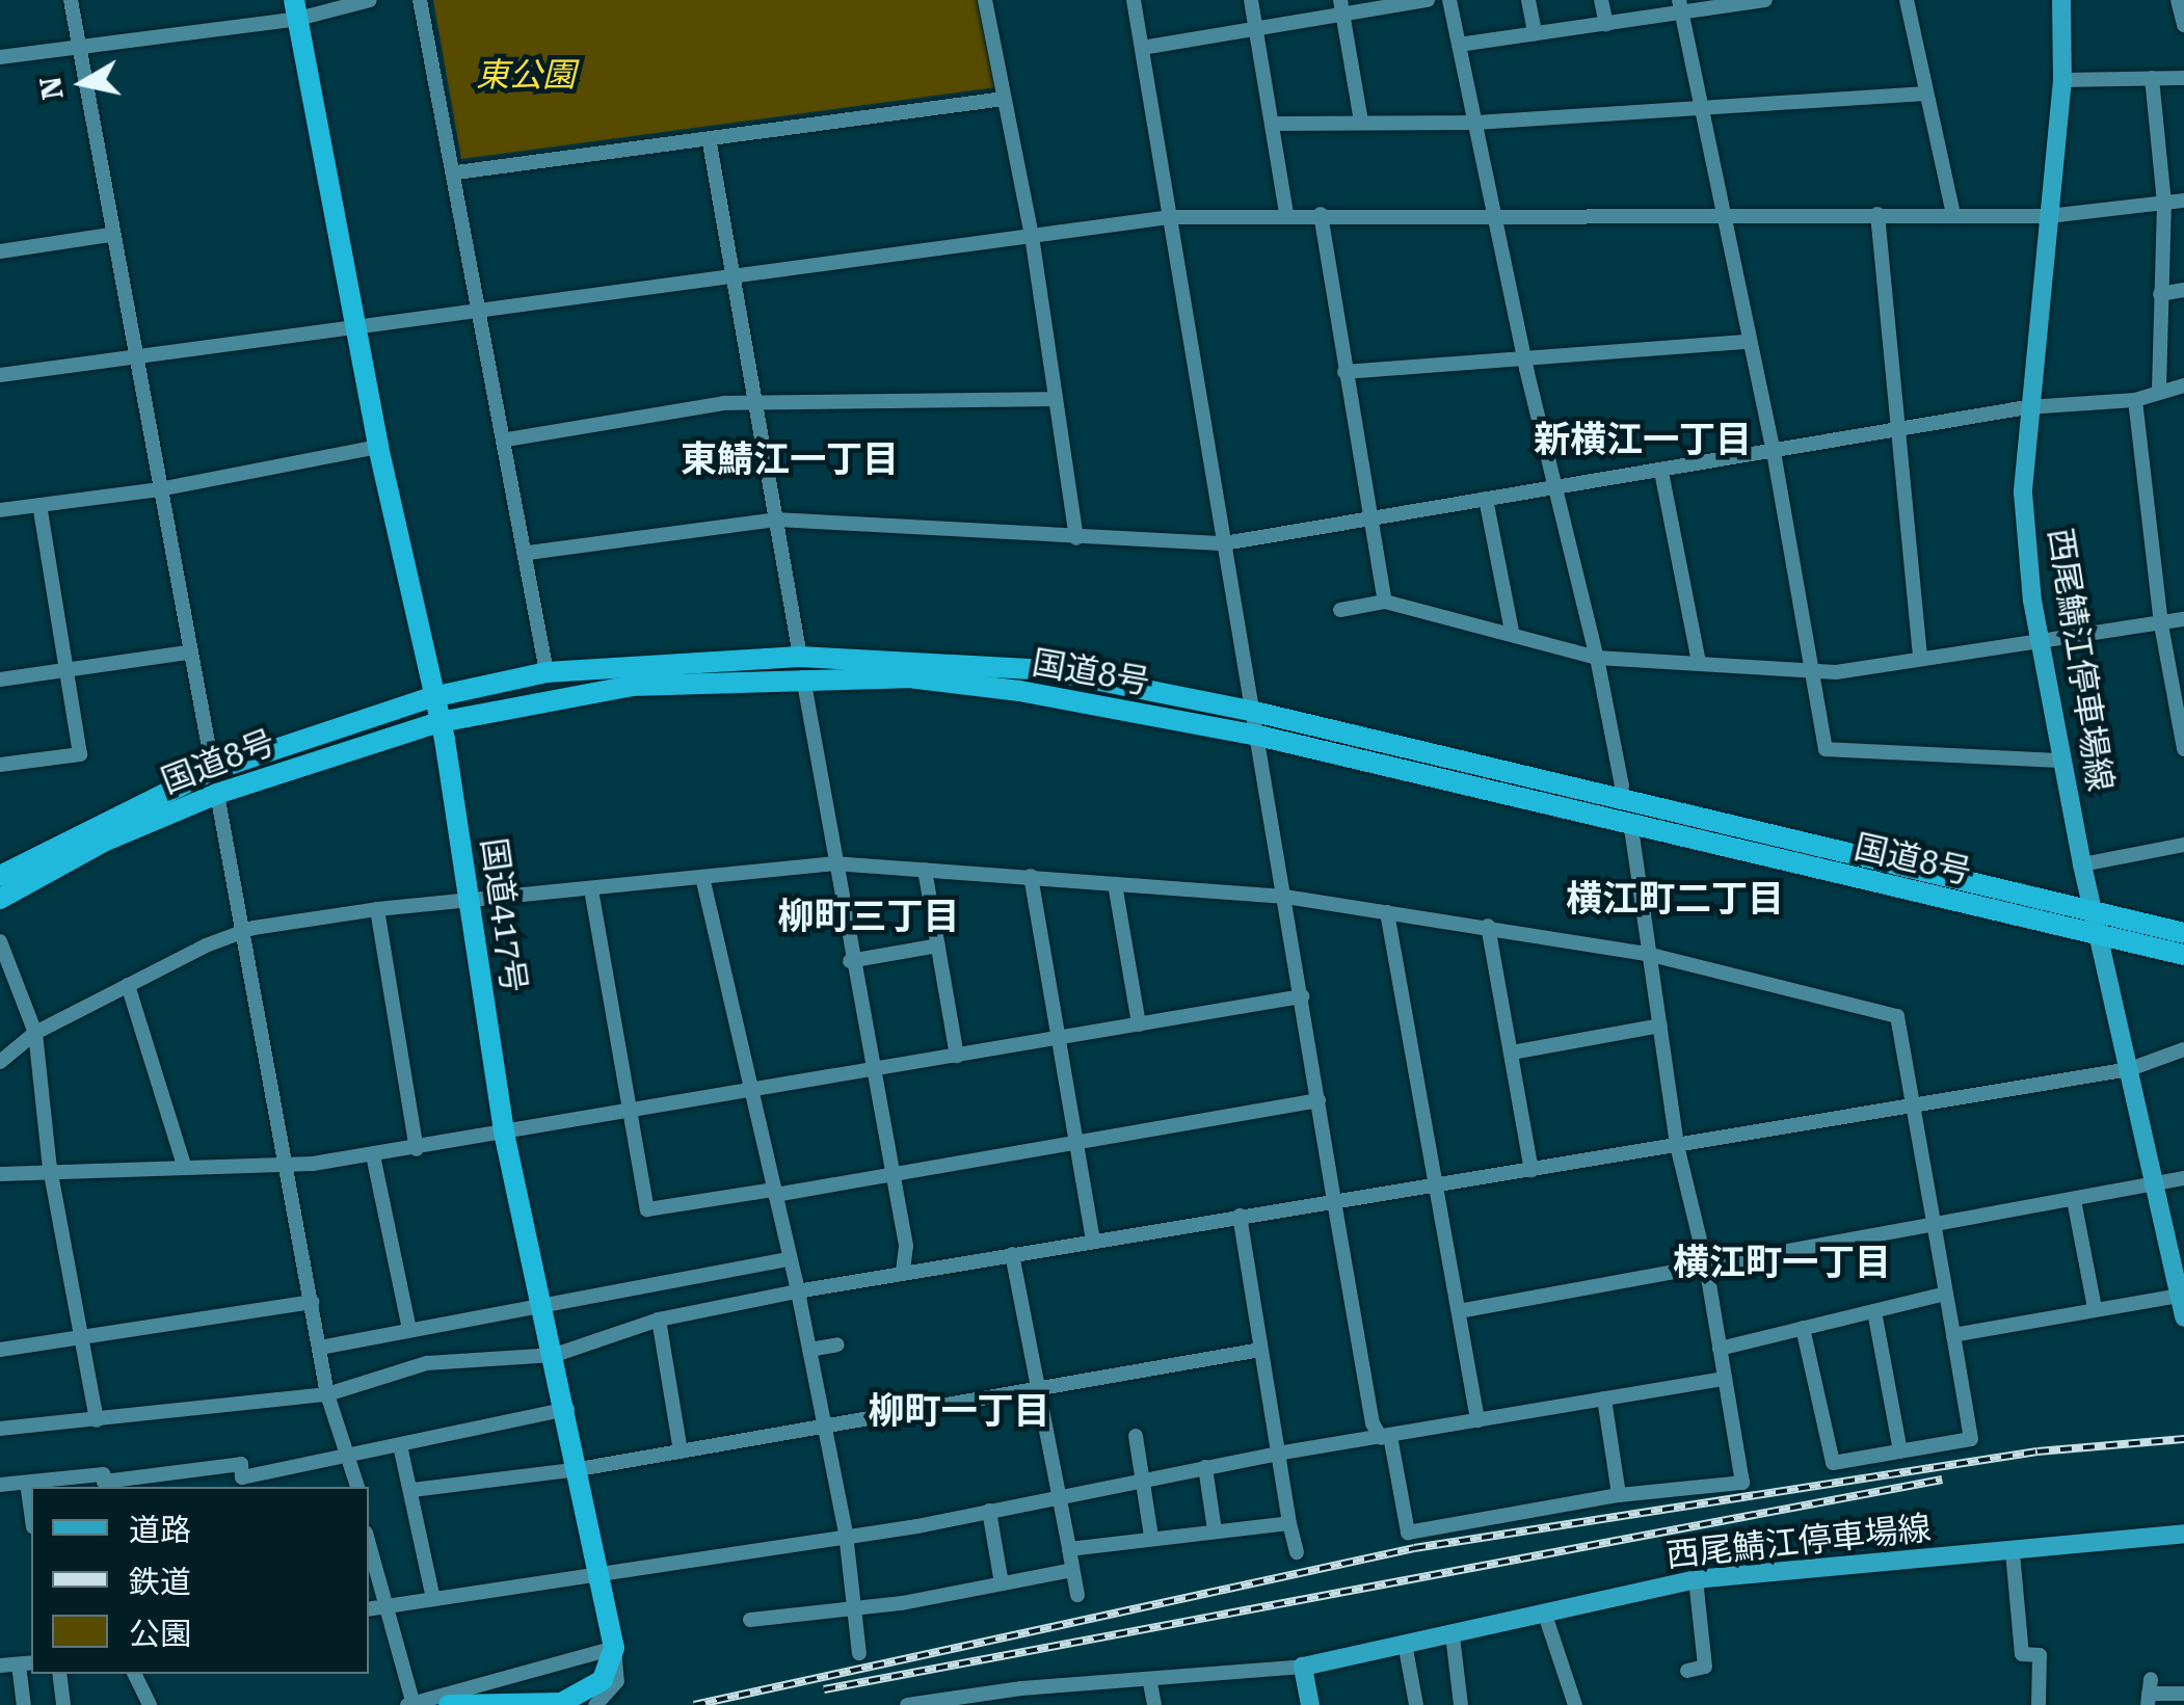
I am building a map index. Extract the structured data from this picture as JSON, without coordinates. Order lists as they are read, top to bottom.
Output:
{
  "streets": {
    "highway": ["国道8号", "国道417号"],
    "main road": ["西尾鯖江停車場線"]
  },
  "crossings": [
    ["西尾鯖江停車場線", "国道8号"],
    ["国道8号", "国道417号"]
  ],
  "districts": [
    "新横江一丁目",
    "東鯖江一丁目",
    "横江町二丁目",
    "柳町三丁目",
    "横江町一丁目",
    "柳町一丁目"
  ],
  "parks": ["東公園"],
  "legend": ["道路", "鉄道", "公園"],
  "north": "left"
}
